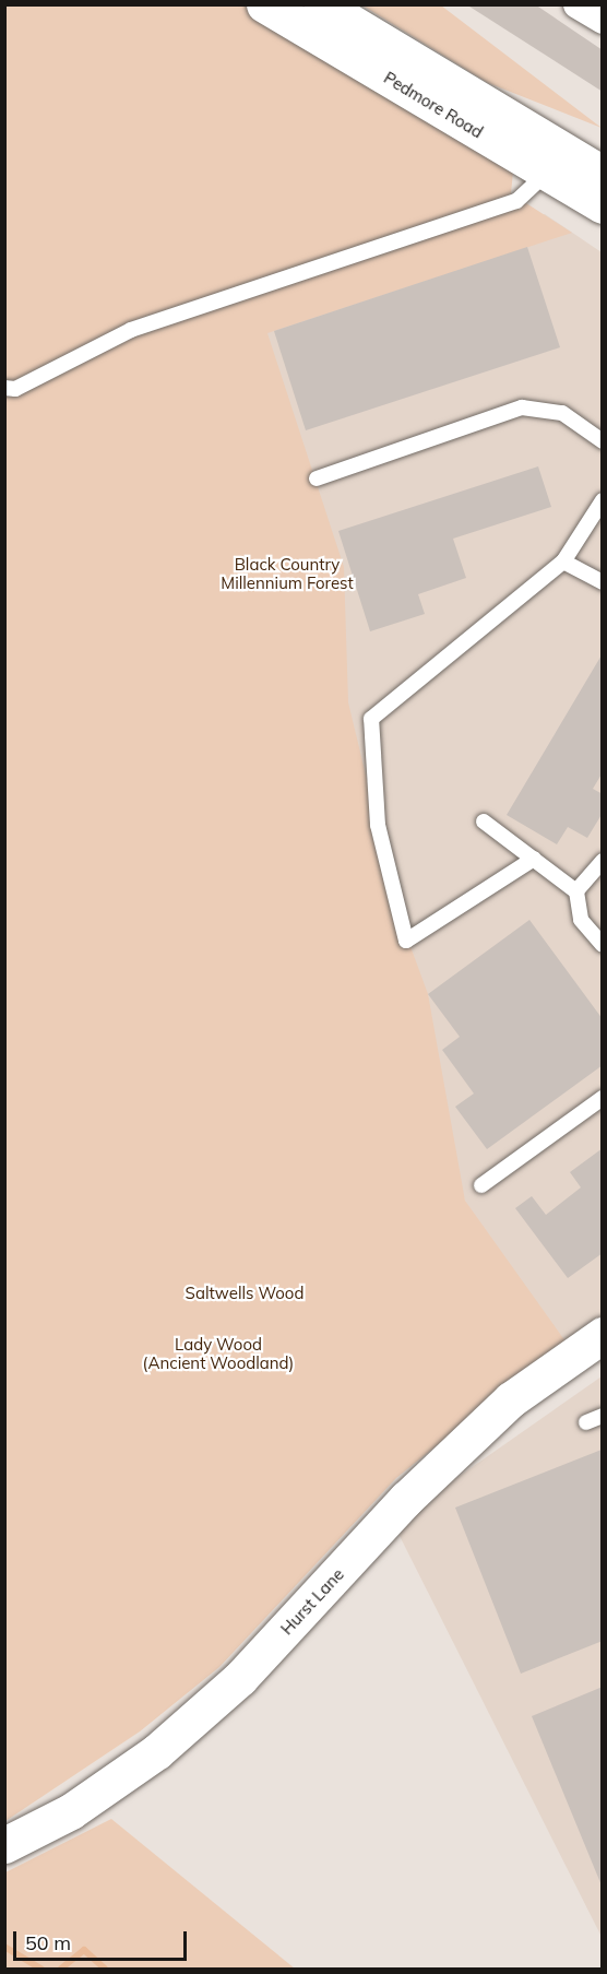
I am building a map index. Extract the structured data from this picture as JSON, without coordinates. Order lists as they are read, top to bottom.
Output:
{
  "streets": {
    "main road": ["Pedmore Road", "Hurst Lane"]
  },
  "parks": ["Black Country Millennium Forest", "Saltwells Wood", "Lady Wood (Ancient Woodland)"],
  "scale_bar": "50 m"
}
